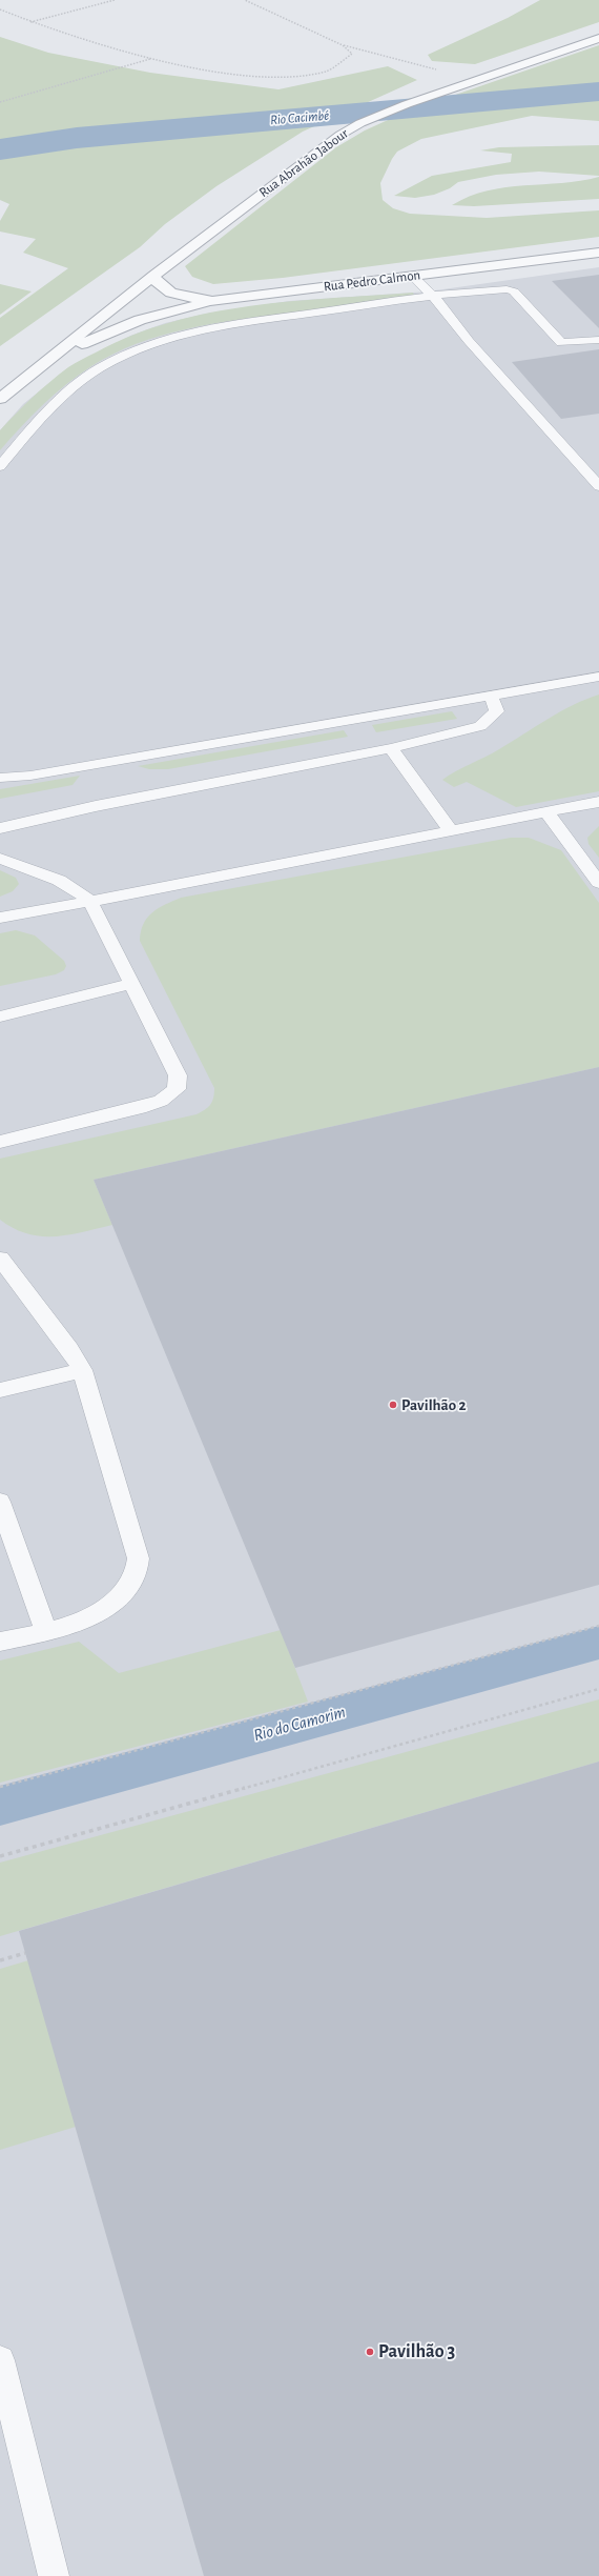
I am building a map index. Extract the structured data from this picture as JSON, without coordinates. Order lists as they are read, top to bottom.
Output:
{
  "streets": {
    "street": ["Rua Abrahão Jabour", "Rua Pedro Calmon"]
  },
  "crossings": [
    ["Rua Abrahão Jabour", "Rua Pedro Calmon"]
  ],
  "water": ["Rio Cacimbé", "Rio do Camorim"],
  "places": ["Pavilhão 2", "Pavilhão 3"]
}
